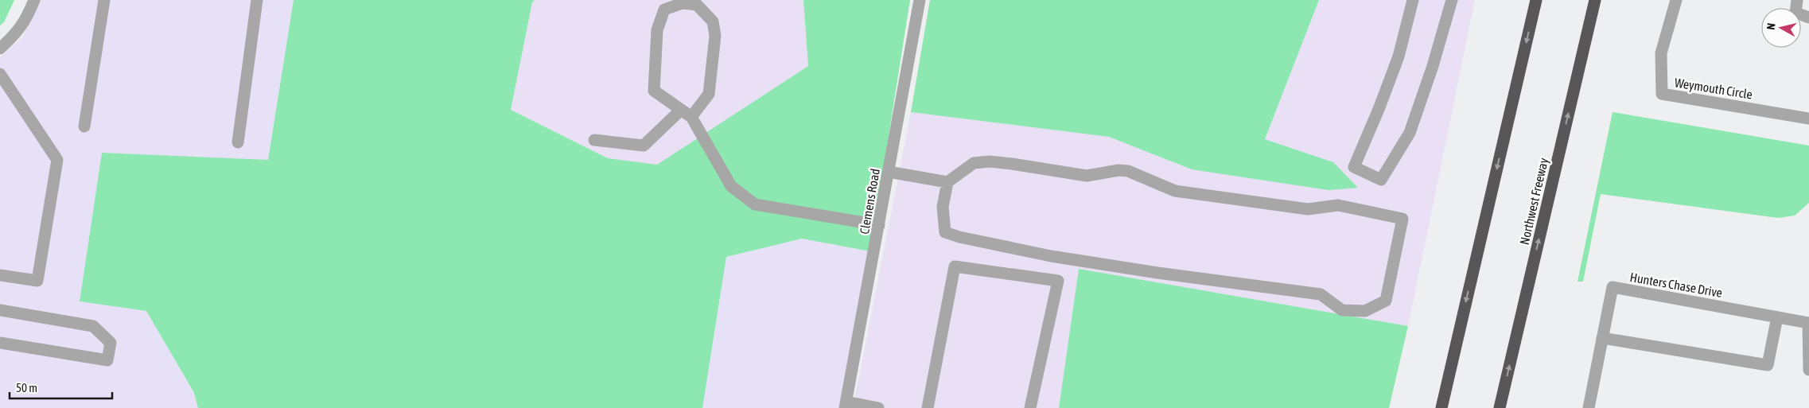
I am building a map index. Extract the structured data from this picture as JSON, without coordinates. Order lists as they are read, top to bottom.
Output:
{
  "streets": {
    "highway": ["Northwest Freeway"],
    "street": ["Weymouth Circle", "Clemens Road", "Hunters Chase Drive"]
  },
  "scale_bar": "50 m",
  "north": "left"
}
